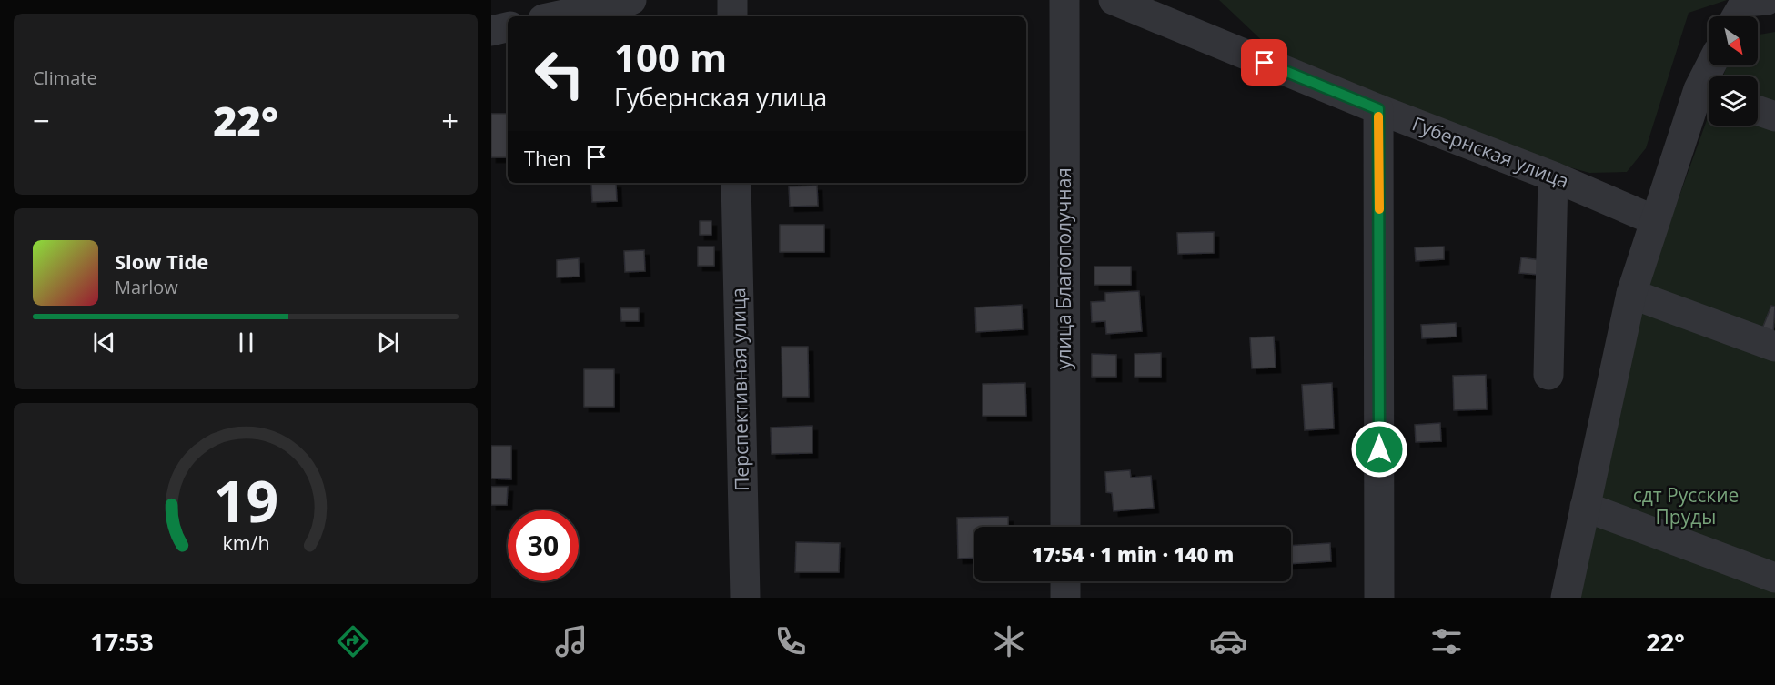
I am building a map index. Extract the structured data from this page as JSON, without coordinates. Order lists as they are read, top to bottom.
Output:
{
  "streets": {
    "street": ["Губернская улица", "улица Благополучная", "Перспективная улица"]
  },
  "parks": ["сдт Русские Пруды"],
  "north": "bottom right",
  "page": {
    "tile": "Climate",
    "turn": ["100 m", "Губернская улица"],
    "heat": ["−", "22°", "+"],
    "then": "Then",
    "song": ["Slow Tide", "Marlow"],
    "limit": "30",
    "trip": "17:54 · 1 min · 140 m",
    "tabs": ["17:53", "22°"],
    "gauge": ["19", "km/h"]
  }
}
